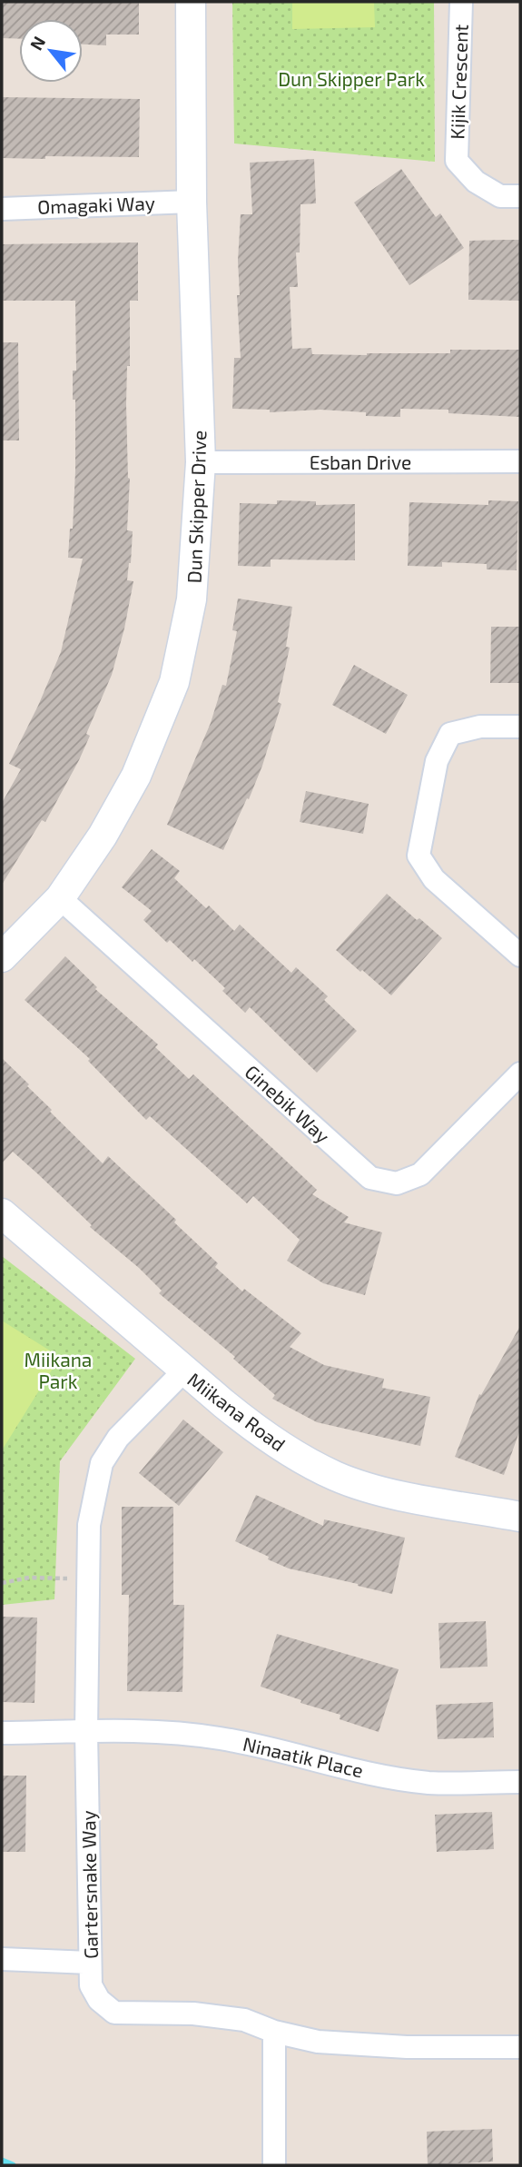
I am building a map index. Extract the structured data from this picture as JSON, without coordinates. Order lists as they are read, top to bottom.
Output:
{
  "streets": {
    "street": [
      "Kijik Crescent",
      "Omagaki Way",
      "Esban Drive",
      "Dun Skipper Drive",
      "Ginebik Way",
      "Miikana Road",
      "Ninaatik Place",
      "Gartersnake Way"
    ]
  },
  "crossings": [
    ["Omagaki Way", "Dun Skipper Drive"],
    ["Esban Drive", "Dun Skipper Drive"],
    ["Dun Skipper Drive", "Ginebik Way"],
    ["Miikana Road", "Gartersnake Way"],
    ["Ninaatik Place", "Gartersnake Way"]
  ],
  "parks": ["Dun Skipper Park", "Miikana Park"],
  "north": "top left"
}
